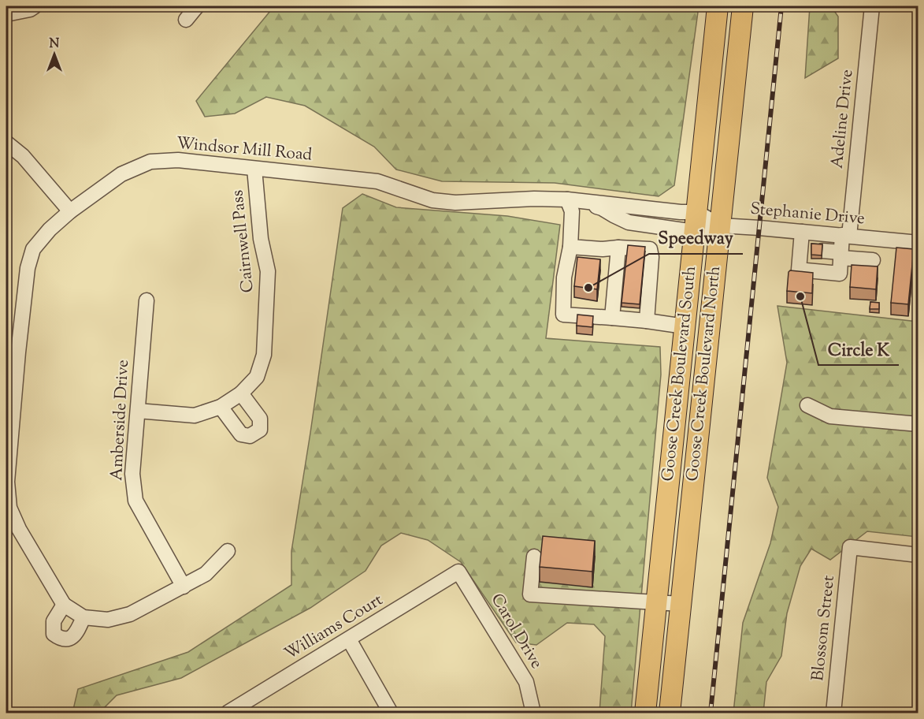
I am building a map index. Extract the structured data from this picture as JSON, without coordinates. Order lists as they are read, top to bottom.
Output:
{
  "streets": {
    "highway": ["Goose Creek Boulevard South", "Goose Creek Boulevard North"],
    "street": [
      "Adeline Drive",
      "Windsor Mill Road",
      "Stephanie Drive",
      "Cairnwell Pass",
      "Amberside Drive",
      "Williams Court",
      "Blossom Street",
      "Carol Drive"
    ]
  },
  "crossings": [
    ["Adeline Drive", "Stephanie Drive"],
    ["Windsor Mill Road", "Stephanie Drive"],
    ["Windsor Mill Road", "Cairnwell Pass"],
    ["Windsor Mill Road", "Goose Creek Boulevard South"],
    ["Windsor Mill Road", "Goose Creek Boulevard North"],
    ["Stephanie Drive", "Goose Creek Boulevard South"],
    ["Stephanie Drive", "Goose Creek Boulevard North"],
    ["Cairnwell Pass", "Amberside Drive"],
    ["Williams Court", "Carol Drive"]
  ],
  "places": ["Speedway", "Circle K"],
  "north": "top"
}
